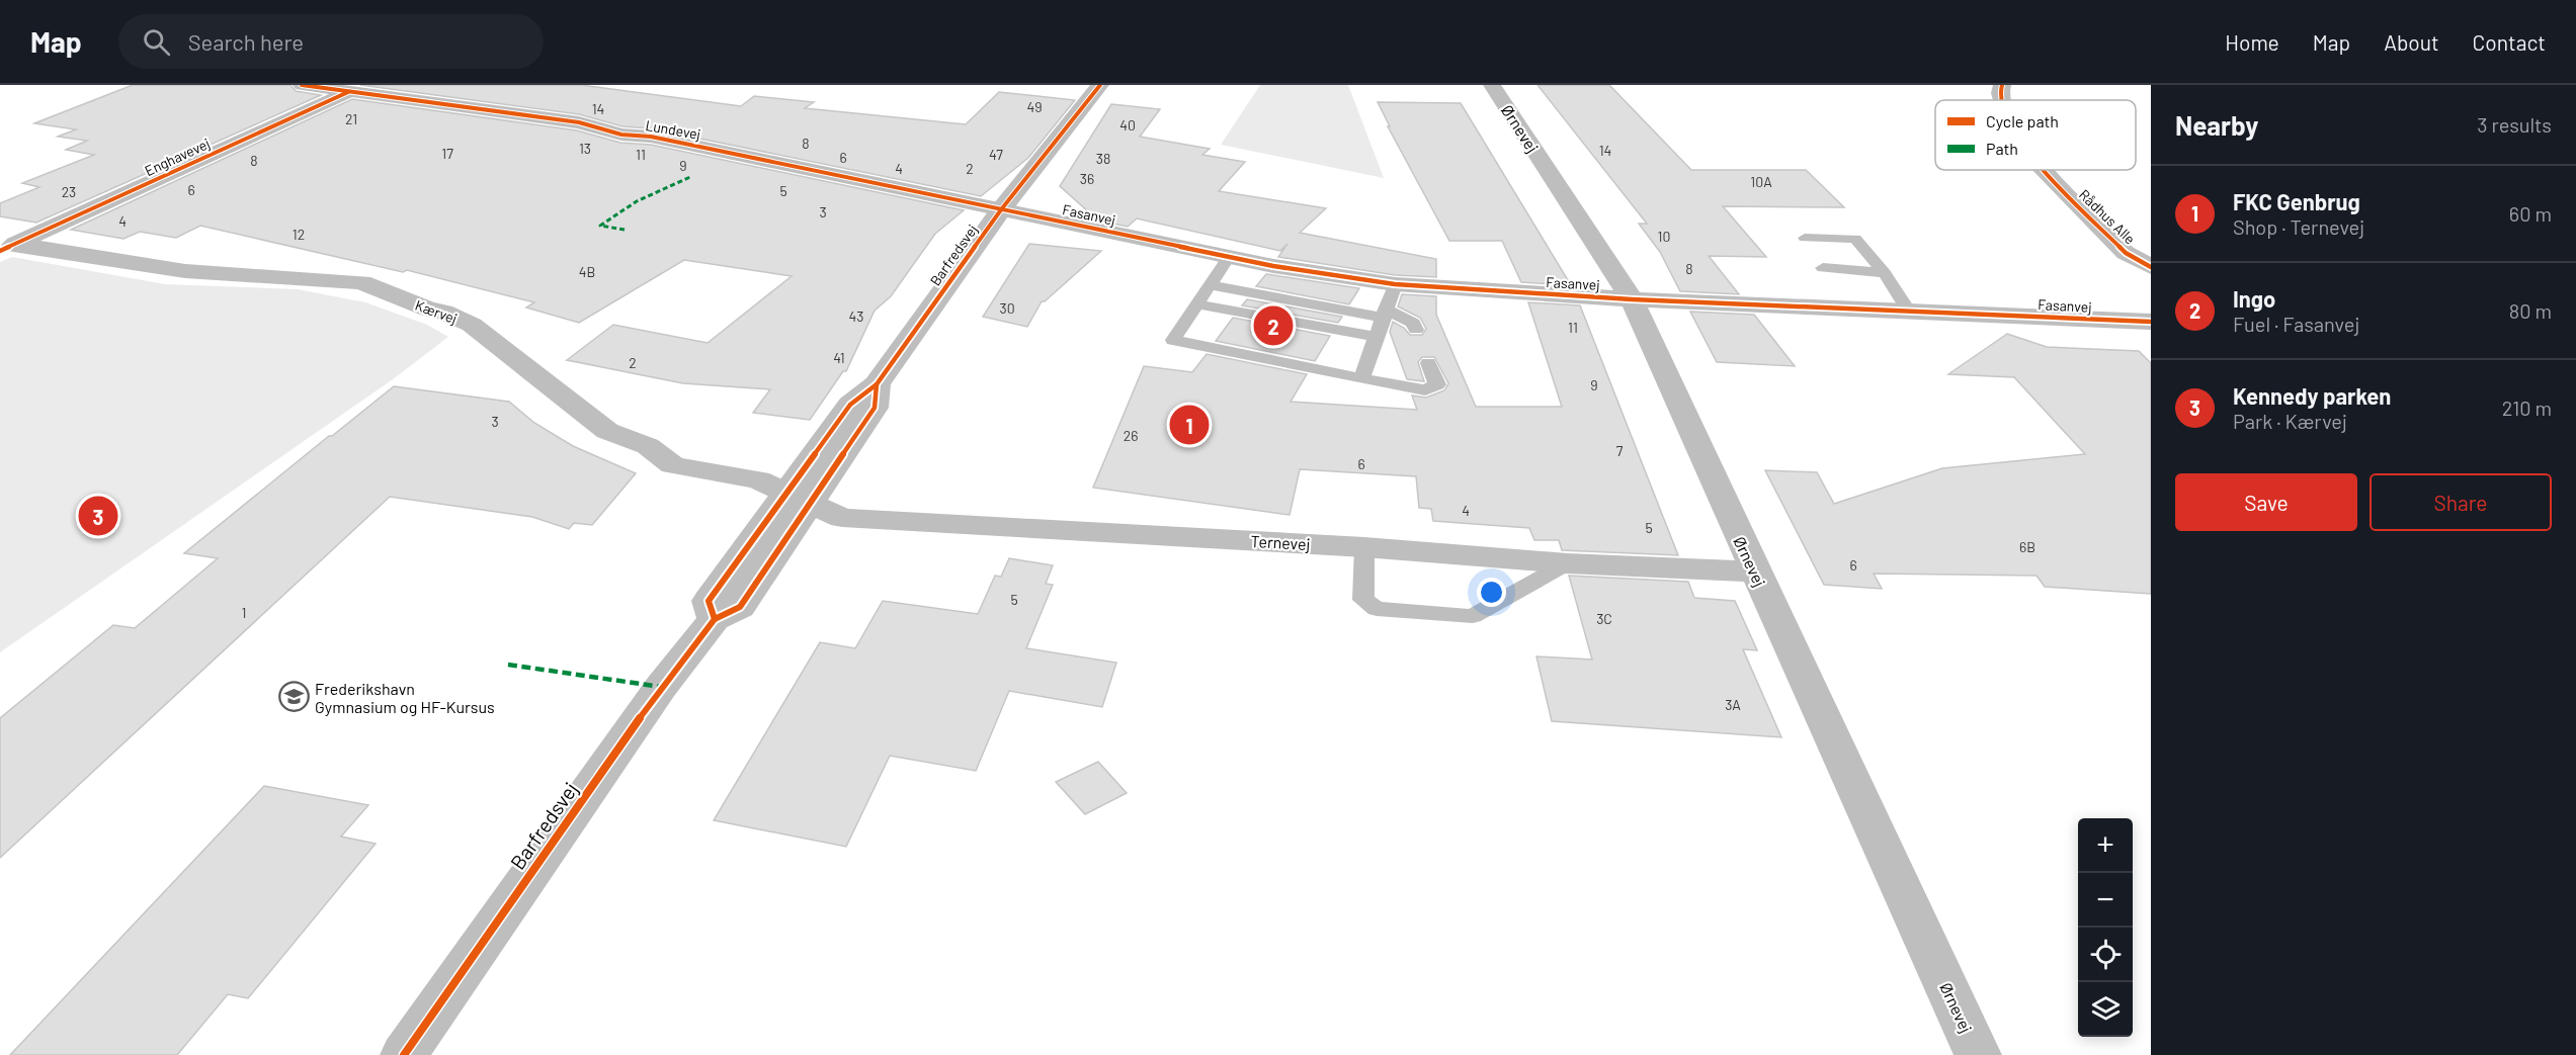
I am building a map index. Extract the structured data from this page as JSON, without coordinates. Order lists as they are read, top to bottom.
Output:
{
  "streets": {
    "street": [
      "Ørnevej",
      "Lundevej",
      "Enghavevej",
      "Fasanvej",
      "Rådhus Alle",
      "Barfredsvej",
      "Kærvej",
      "Ternevej"
    ]
  },
  "crossings": [
    ["Ørnevej", "Fasanvej"],
    ["Ørnevej", "Ternevej"],
    ["Lundevej", "Enghavevej"],
    ["Lundevej", "Fasanvej"],
    ["Lundevej", "Barfredsvej"],
    ["Enghavevej", "Kærvej"],
    ["Fasanvej", "Barfredsvej"],
    ["Barfredsvej", "Kærvej"],
    ["Barfredsvej", "Ternevej"],
    ["Kærvej", "Ternevej"]
  ],
  "places": {
    "school or university": ["Frederikshavn Gymnasium og HF-Kursus"]
  },
  "house_numbers": [
    "49",
    "14",
    "21",
    "40",
    "8",
    "13",
    "14",
    "17",
    "11",
    "47",
    "6",
    "38",
    "8",
    "9",
    "4",
    "2",
    "36",
    "10A",
    "6",
    "5",
    "23",
    "3",
    "4",
    "12",
    "10",
    "8",
    "4B",
    "30",
    "43",
    "11",
    "41",
    "2",
    "9",
    "3",
    "26",
    "7",
    "6",
    "4",
    "5",
    "6B",
    "6",
    "5",
    "1",
    "3C",
    "3A"
  ],
  "legend": ["Cycle path", "Path"],
  "page": {
    "header": "Map",
    "search": "Search here",
    "nav": [
      "Home",
      "Map",
      "About",
      "Contact"
    ],
    "heading": ["Nearby", "3 results"],
    "list": [
      {
        "mark": "1",
        "name": "FKC Genbrug",
        "note": "Shop · Ternevej",
        "value": "60 m"
      },
      {
        "mark": "2",
        "name": "Ingo",
        "note": "Fuel · Fasanvej",
        "value": "80 m"
      },
      {
        "mark": "3",
        "name": "Kennedy parken",
        "note": "Park · Kærvej",
        "value": "210 m"
      }
    ],
    "pins": ["2", "1", "3"],
    "buttons": ["Save", "Share"],
    "map_buttons": ["+", "−"]
  }
}
